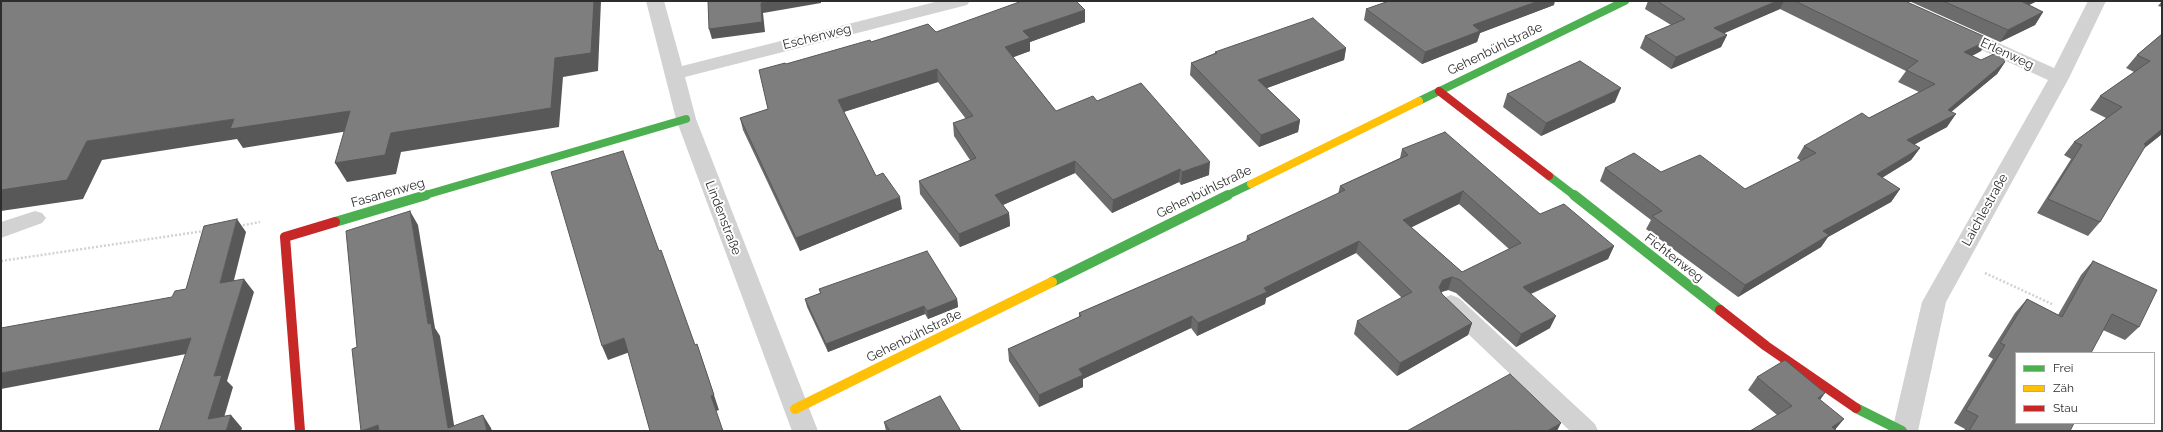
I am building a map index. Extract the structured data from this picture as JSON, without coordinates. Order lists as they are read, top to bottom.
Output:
{
  "streets": {
    "street": [
      "Eschenweg",
      "Gehenbühlstraße",
      "Erlenweg",
      "Fasanenweg",
      "Laichlestraße",
      "Lindenstraße",
      "Fichtenweg"
    ]
  },
  "crossings": [
    ["Eschenweg", "Lindenstraße"],
    ["Gehenbühlstraße", "Lindenstraße"],
    ["Gehenbühlstraße", "Fichtenweg"],
    ["Erlenweg", "Laichlestraße"],
    ["Fasanenweg", "Lindenstraße"],
    ["Laichlestraße", "Fichtenweg"]
  ],
  "legend": ["Frei", "Zäh", "Stau"]
}
